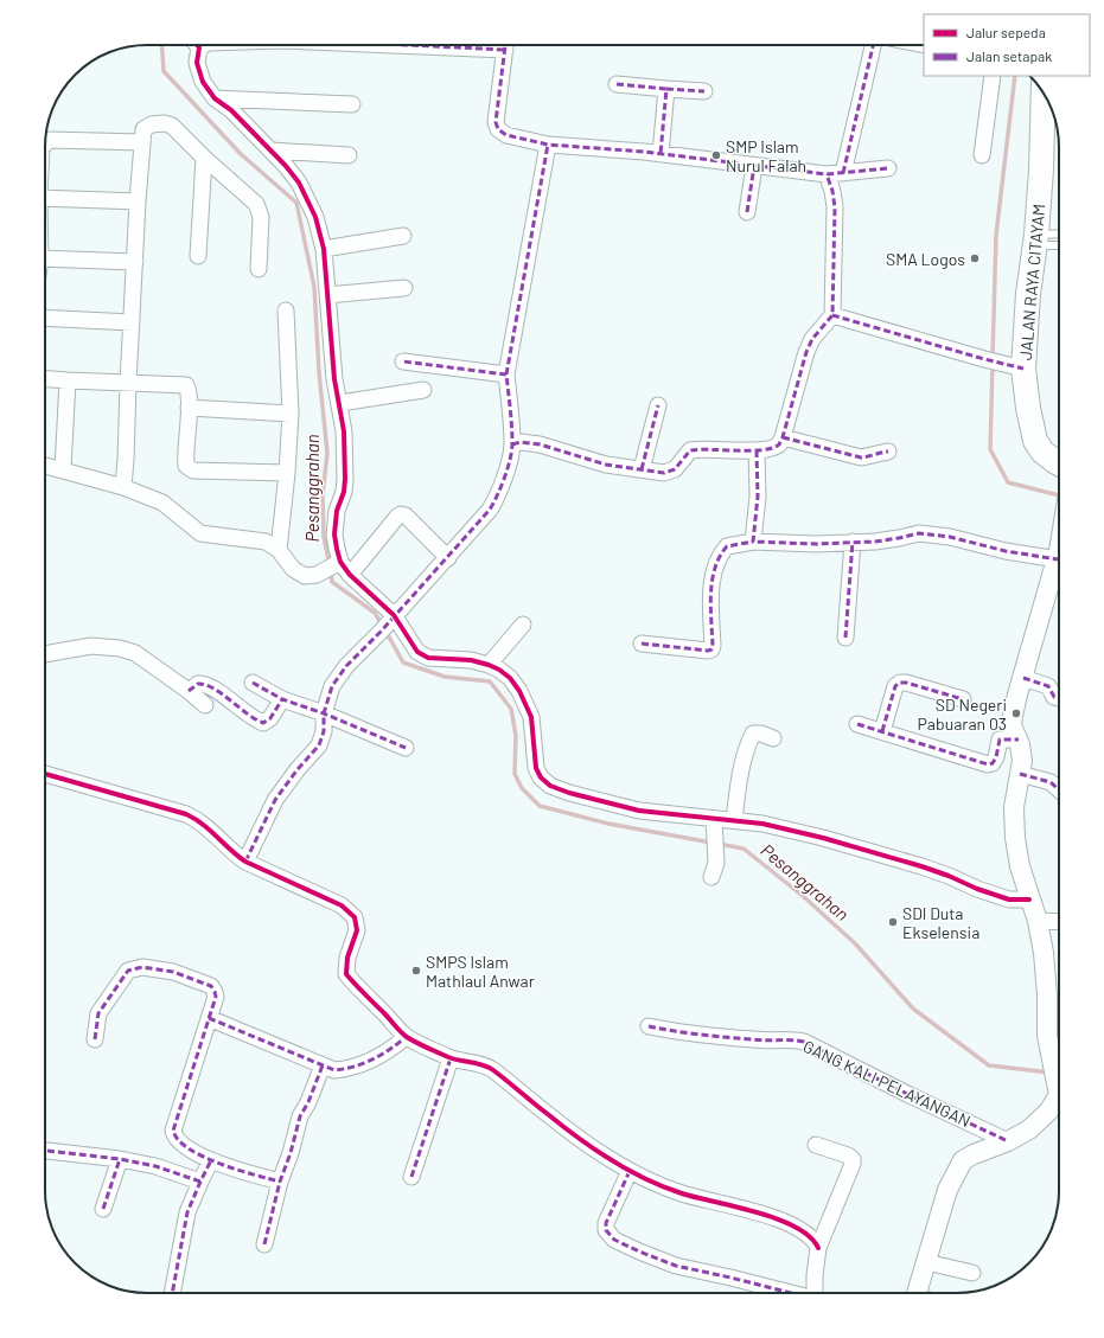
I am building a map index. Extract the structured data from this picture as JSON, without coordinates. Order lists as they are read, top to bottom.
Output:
{
  "streets": {
    "main road": ["JALAN RAYA CITAYAM"],
    "street": ["GANG KALI PELAYANGAN"]
  },
  "water": ["Pesanggrahan"],
  "places": [
    "SMP Islam Nurul Falah",
    "SMA Logos",
    "SD Negeri Pabuaran 03",
    "SDI Duta Ekselensia",
    "SMPS Islam Mathlaul Anwar"
  ],
  "legend": ["Jalur sepeda", "Jalan setapak"]
}
